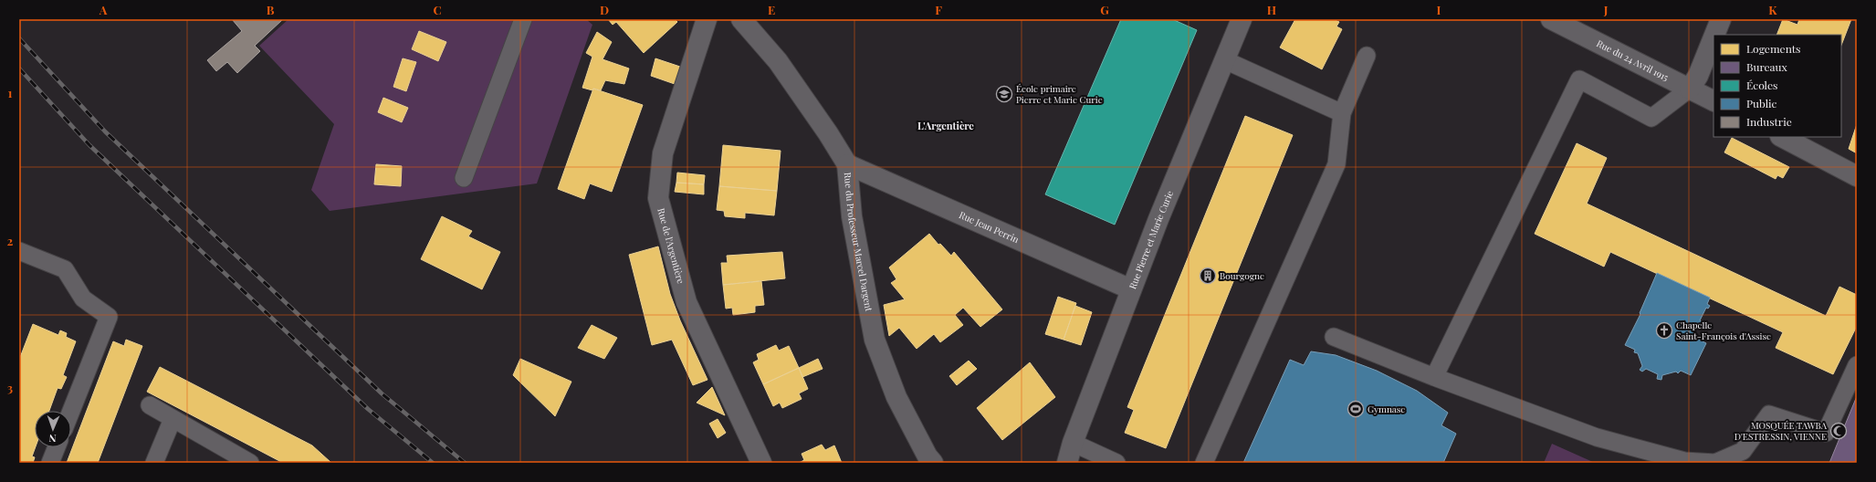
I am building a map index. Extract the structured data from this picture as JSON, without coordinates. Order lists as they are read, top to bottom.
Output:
{
  "streets": {
    "street": [
      "Rue du 24 Avril 1915",
      "Rue Jean Perrin",
      "Rue Pierre et Marie Curie",
      "Rue du Professeur Marcel Dargent",
      "Rue de l'Argentière"
    ]
  },
  "crossings": [
    ["Rue Jean Perrin", "Rue Pierre et Marie Curie"],
    ["Rue Jean Perrin", "Rue du Professeur Marcel Dargent"]
  ],
  "districts": ["L'Argentière"],
  "places": {
    "school or university": ["École primaire Pierre et Marie Curie"],
    "building": ["Bourgogne"],
    "church": ["Chapelle Saint-François d'Assise"],
    "sports": ["Gymnase"],
    "mosque": ["MOSQUÉE TAWBA D'ESTRESSIN, VIENNE"]
  },
  "legend": [
    "Logements",
    "Bureaux",
    "Écoles",
    "Public",
    "Industrie"
  ],
  "north": "bottom",
  "grid": {
    "columns": [
      "A",
      "B",
      "C",
      "D",
      "E",
      "F",
      "G",
      "H",
      "I",
      "J",
      "K"
    ],
    "rows": ["1", "2", "3"]
  }
}
